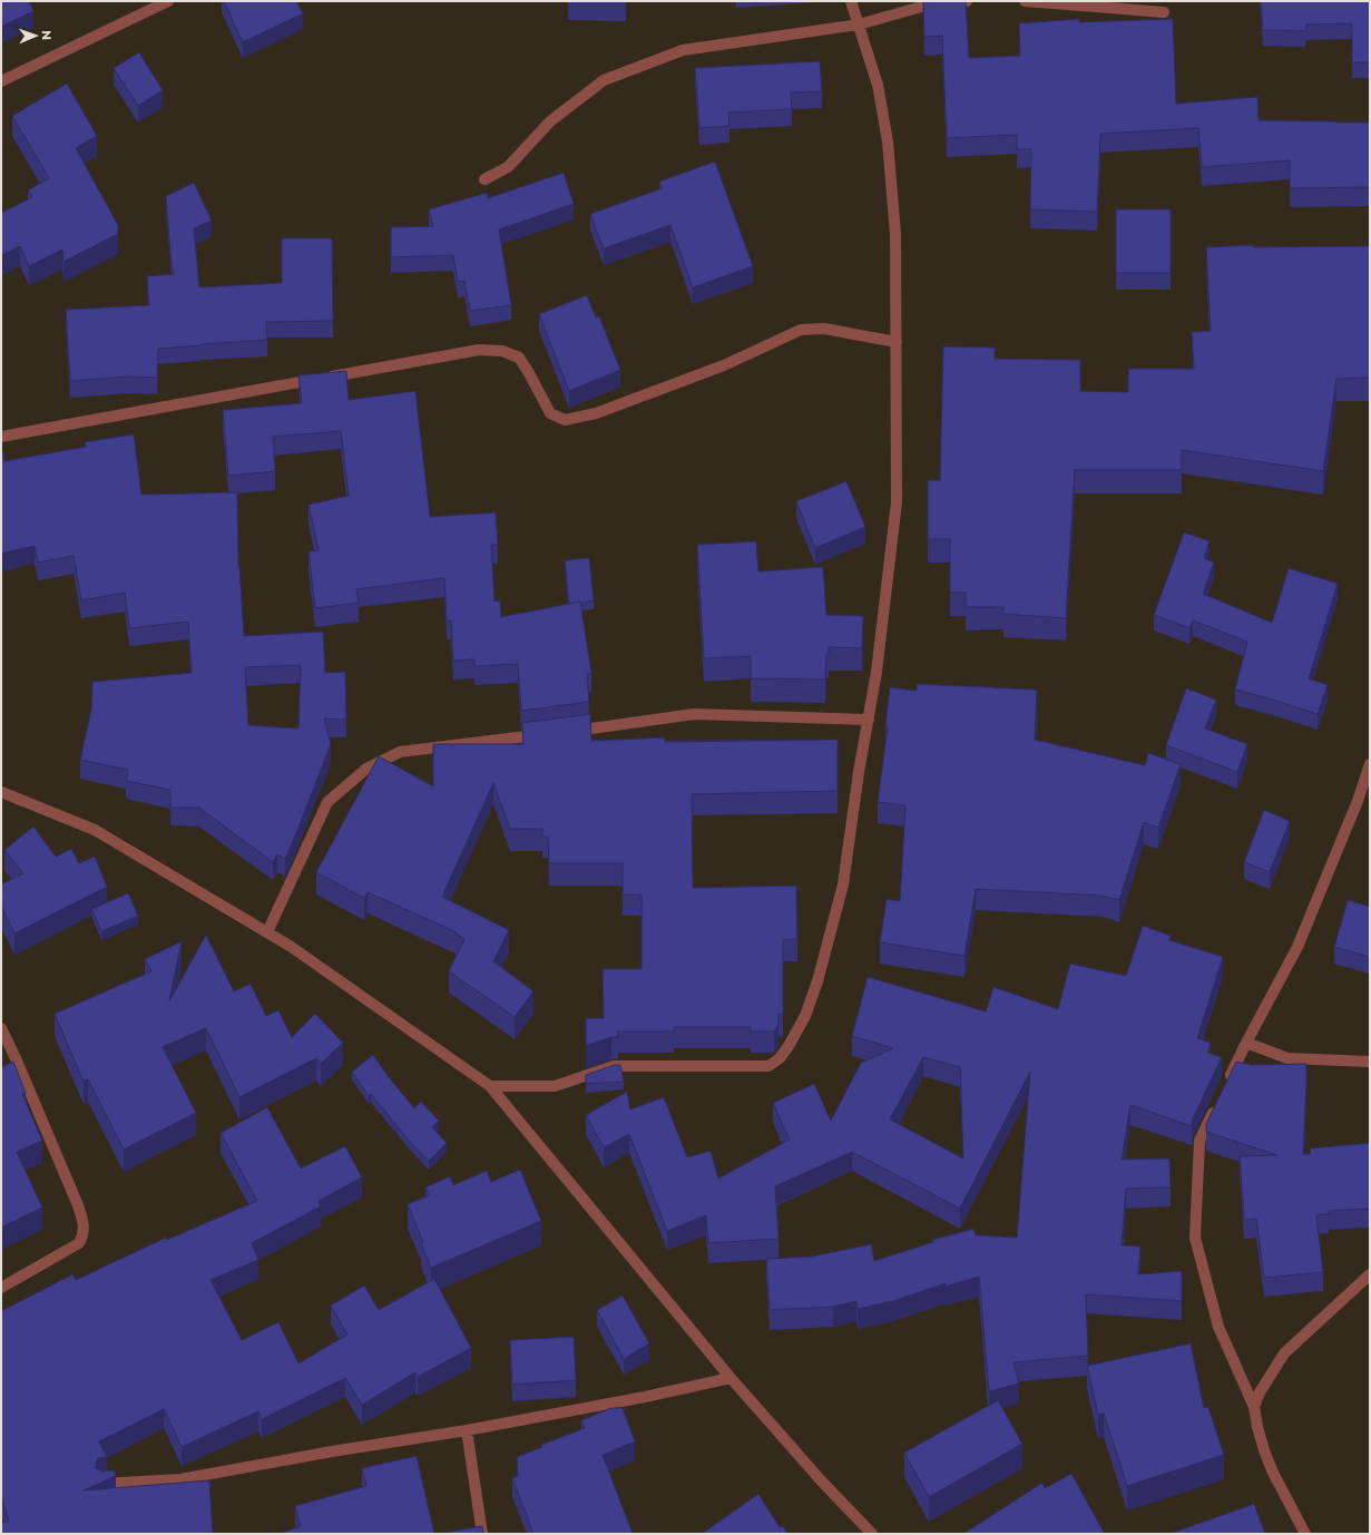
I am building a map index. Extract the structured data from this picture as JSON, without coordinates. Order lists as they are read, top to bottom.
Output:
{
  "north": "right"
}
